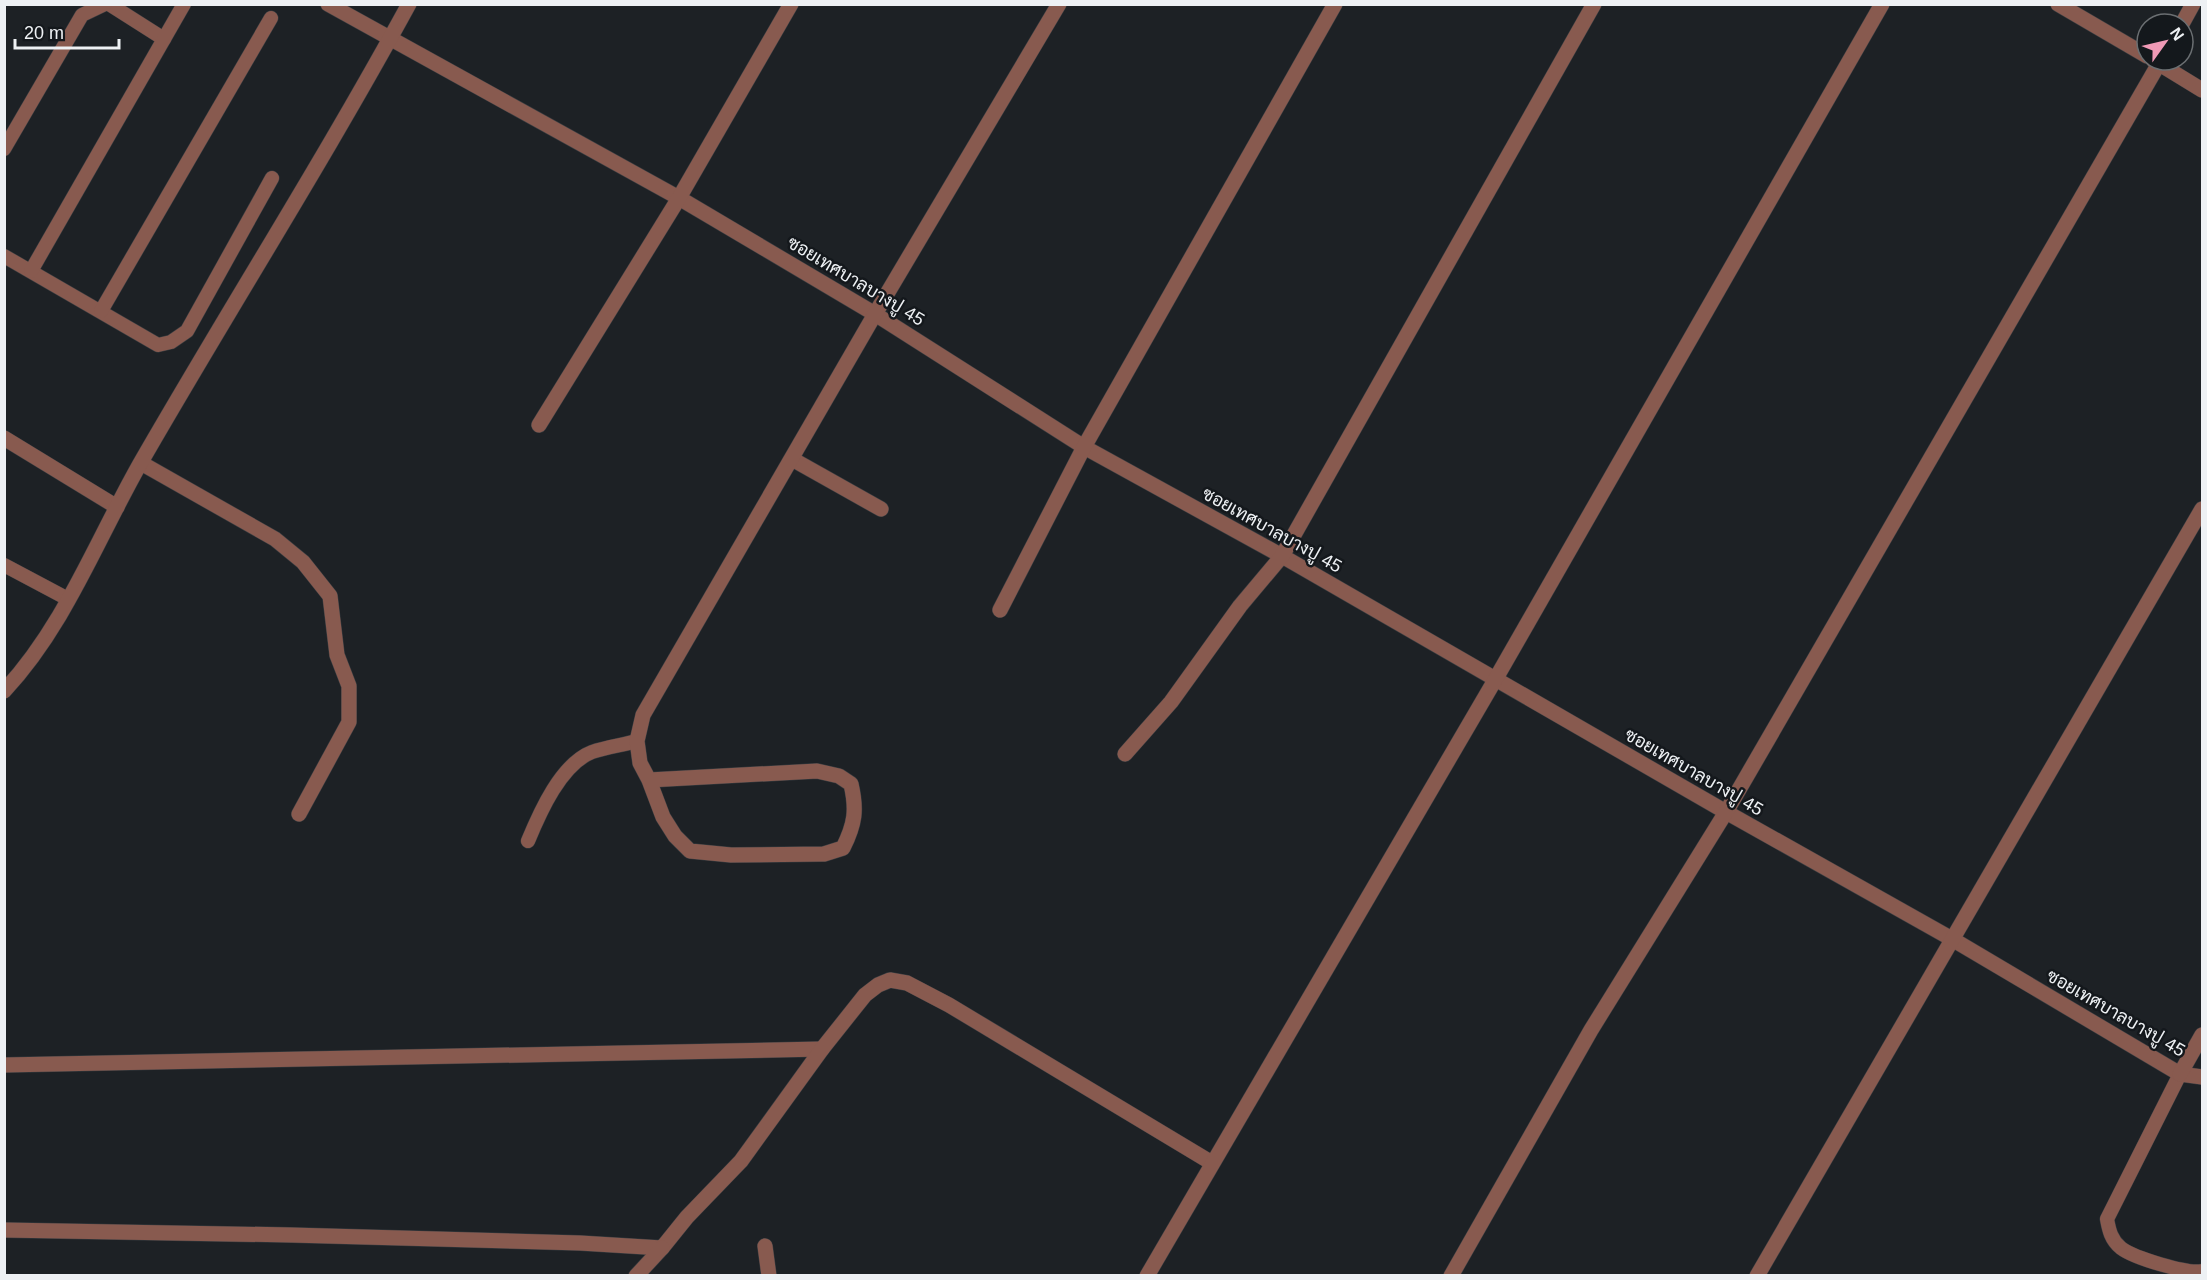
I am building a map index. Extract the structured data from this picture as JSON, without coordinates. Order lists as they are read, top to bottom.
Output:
{
  "streets": {
    "street": ["ซอยเทศบาลบางปู 45"]
  },
  "scale_bar": "20 m",
  "north": "top right"
}
